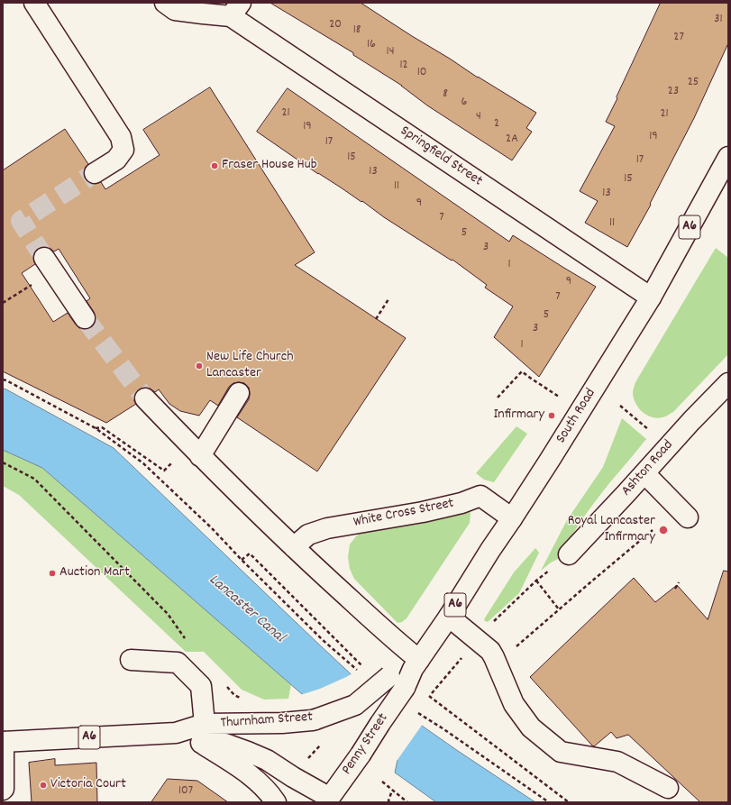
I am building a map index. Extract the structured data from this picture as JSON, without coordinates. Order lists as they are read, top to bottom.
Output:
{
  "streets": {
    "main road": [
      "Springfield Street",
      "A6",
      "South Road",
      "Ashton Road",
      "White Cross Street",
      "Thurnham Street",
      "Penny Street"
    ]
  },
  "crossings": [
    ["Springfield Street", "South Road"],
    ["South Road", "White Cross Street"],
    ["South Road", "Thurnham Street"],
    ["South Road", "Penny Street"],
    ["Thurnham Street", "Penny Street"]
  ],
  "water": ["Lancaster Canal"],
  "places": [
    "Fraser House Hub",
    "New Life Church Lancaster",
    "Infirmary",
    "Royal Lancaster Infirmary",
    "Auction Mart",
    "Victoria Court"
  ],
  "house_numbers": [
    "31",
    "20",
    "18",
    "27",
    "16",
    "14",
    "12",
    "10",
    "25",
    "23",
    "8",
    "6",
    "21",
    "21",
    "4",
    "2",
    "19",
    "19",
    "2A",
    "17",
    "15",
    "17",
    "13",
    "15",
    "11",
    "13",
    "9",
    "7",
    "11",
    "5",
    "3",
    "1",
    "9",
    "7",
    "5",
    "3",
    "1",
    "107"
  ]
}
